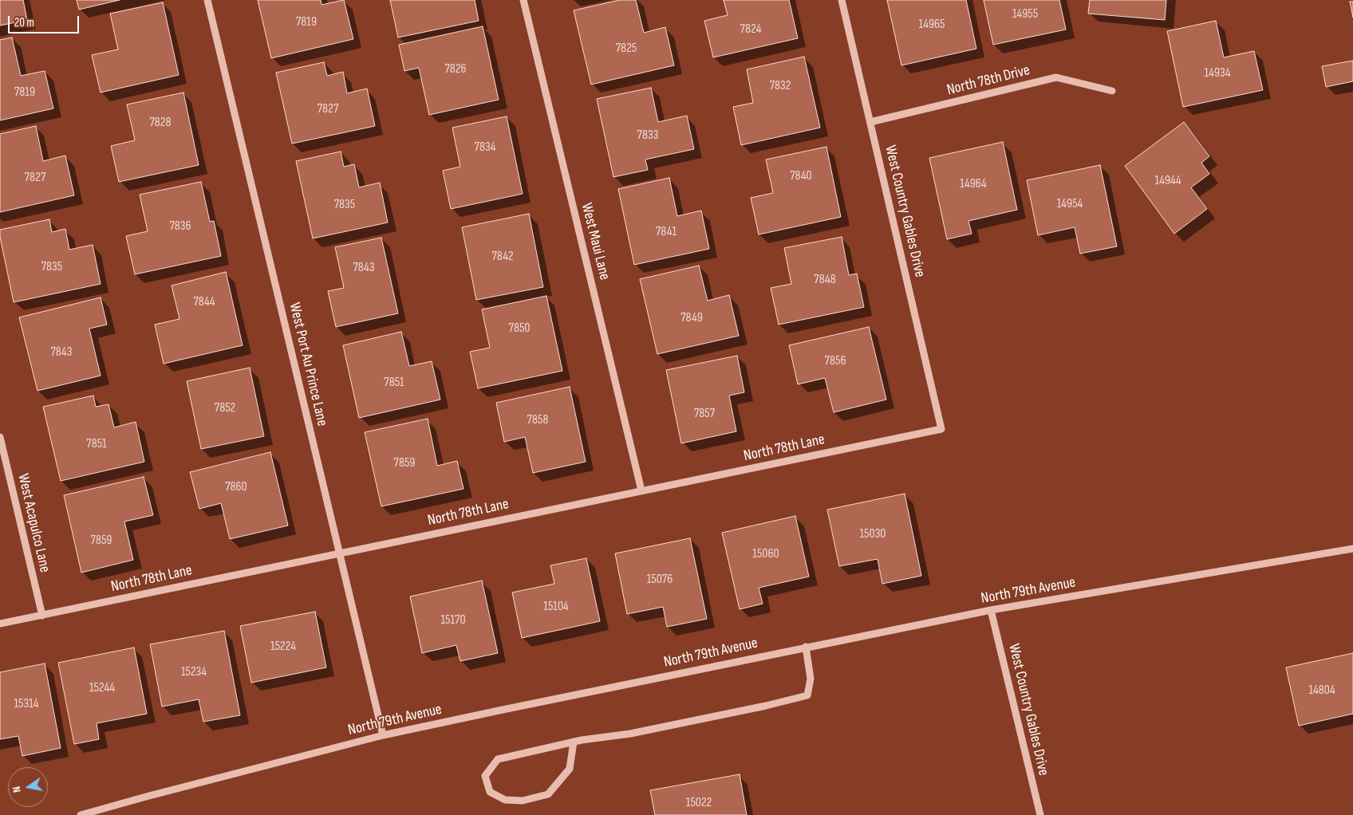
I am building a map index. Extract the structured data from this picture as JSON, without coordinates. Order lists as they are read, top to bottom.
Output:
{
  "streets": {
    "street": [
      "North 78th Drive",
      "West Country Gables Drive",
      "West Maui Lane",
      "West Port Au Prince Lane",
      "North 78th Lane",
      "West Acapulco Lane",
      "North 79th Avenue"
    ]
  },
  "crossings": [
    ["North 78th Drive", "West Country Gables Drive"],
    ["West Country Gables Drive", "North 78th Lane"],
    ["West Country Gables Drive", "North 79th Avenue"],
    ["West Maui Lane", "North 78th Lane"],
    ["West Port Au Prince Lane", "North 78th Lane"],
    ["West Port Au Prince Lane", "North 79th Avenue"],
    ["North 78th Lane", "West Acapulco Lane"]
  ],
  "house_numbers": [
    "14955",
    "7819",
    "14965",
    "7824",
    "7825",
    "7826",
    "14934",
    "7832",
    "7819",
    "7827",
    "7828",
    "7833",
    "7834",
    "7840",
    "7827",
    "14944",
    "14964",
    "14954",
    "7835",
    "7836",
    "7841",
    "7842",
    "7835",
    "7843",
    "7848",
    "7844",
    "7849",
    "7850",
    "7843",
    "7856",
    "7851",
    "7852",
    "7857",
    "7858",
    "7851",
    "7859",
    "7860",
    "15030",
    "7859",
    "15060",
    "15076",
    "15104",
    "15170",
    "15224",
    "15234",
    "15244",
    "14804",
    "15314",
    "15022"
  ],
  "scale_bar": "20 m",
  "north": "left"
}
